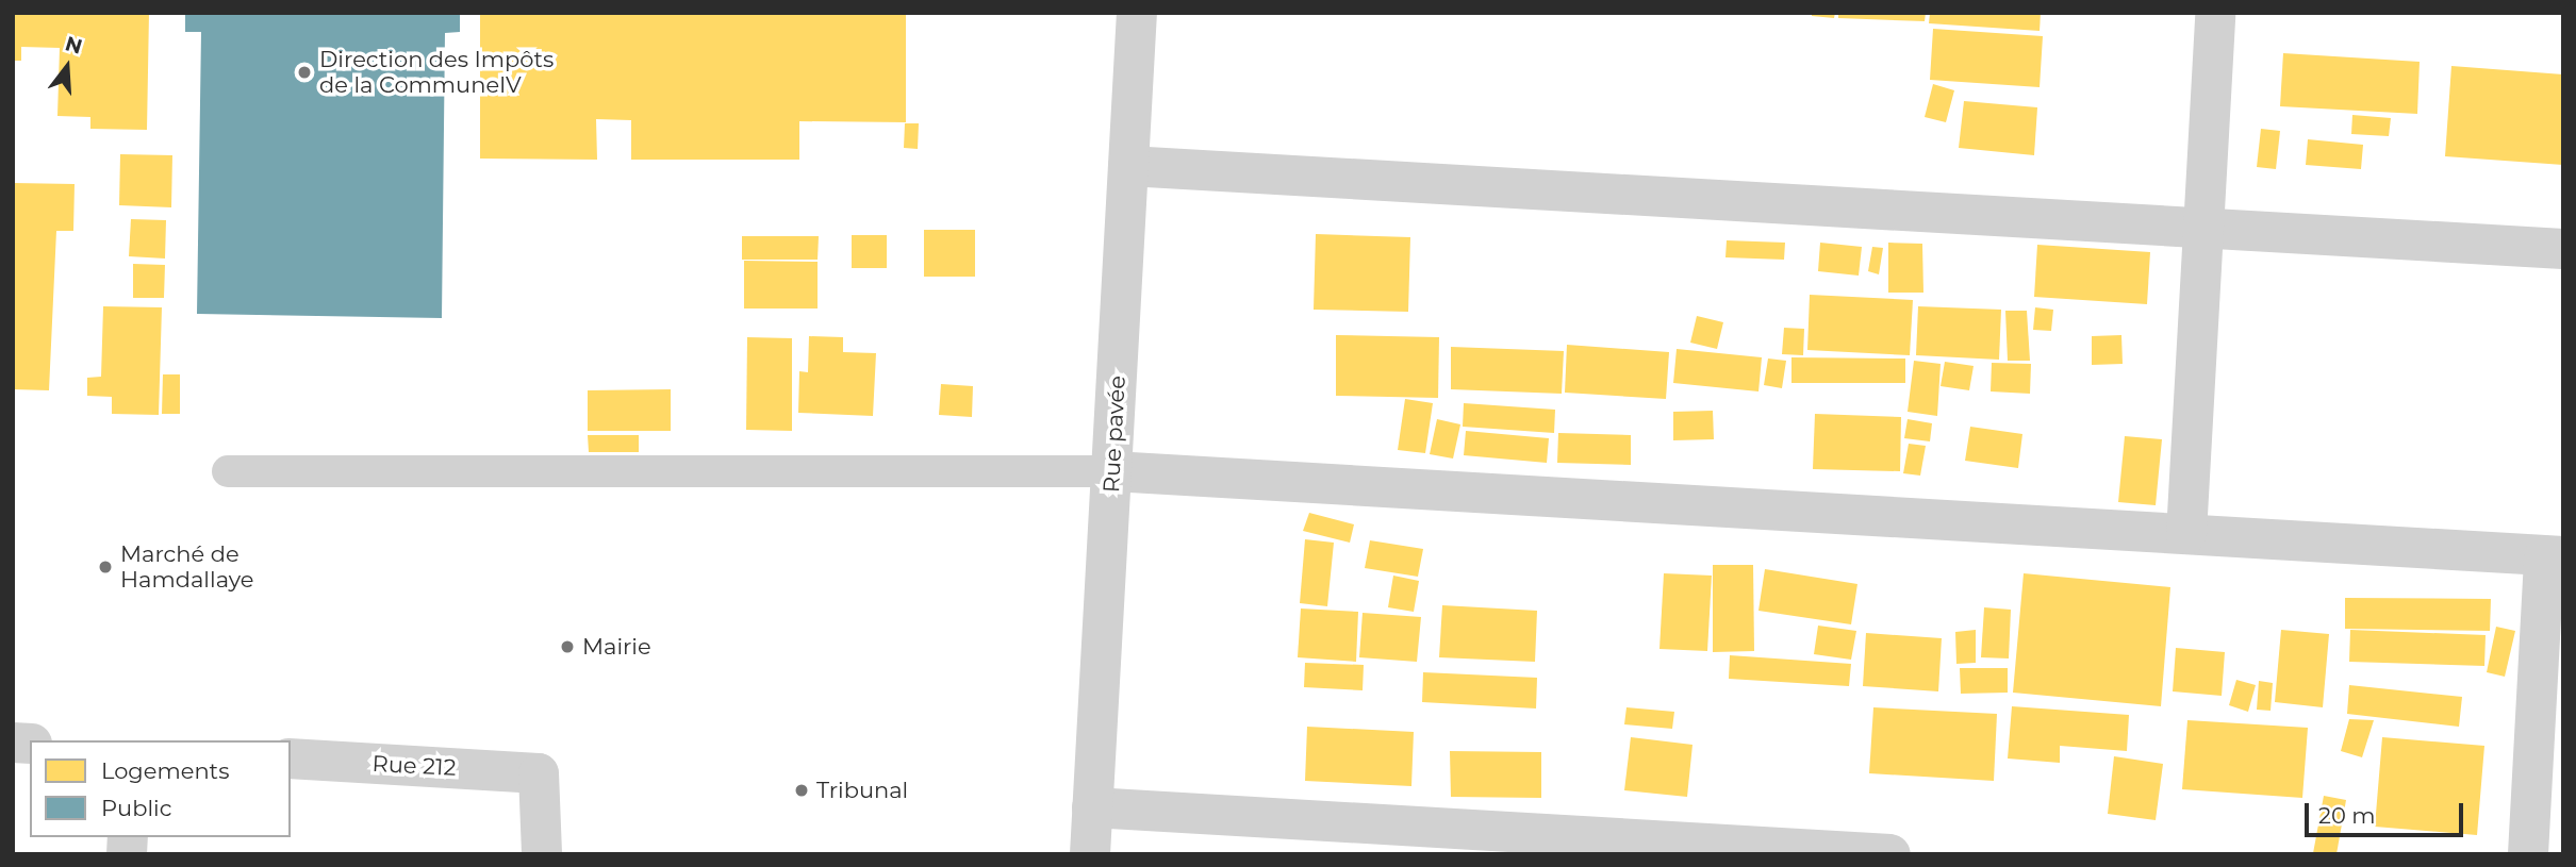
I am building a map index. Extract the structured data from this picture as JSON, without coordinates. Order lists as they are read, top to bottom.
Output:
{
  "streets": {
    "street": ["Rue pavée", "Rue 212"]
  },
  "places": [
    "Direction des Impôts de la CommuneIV",
    "Marché de Hamdallaye",
    "Mairie",
    "Tribunal"
  ],
  "legend": ["Logements", "Public"],
  "scale_bar": "20 m",
  "north": "top"
}
